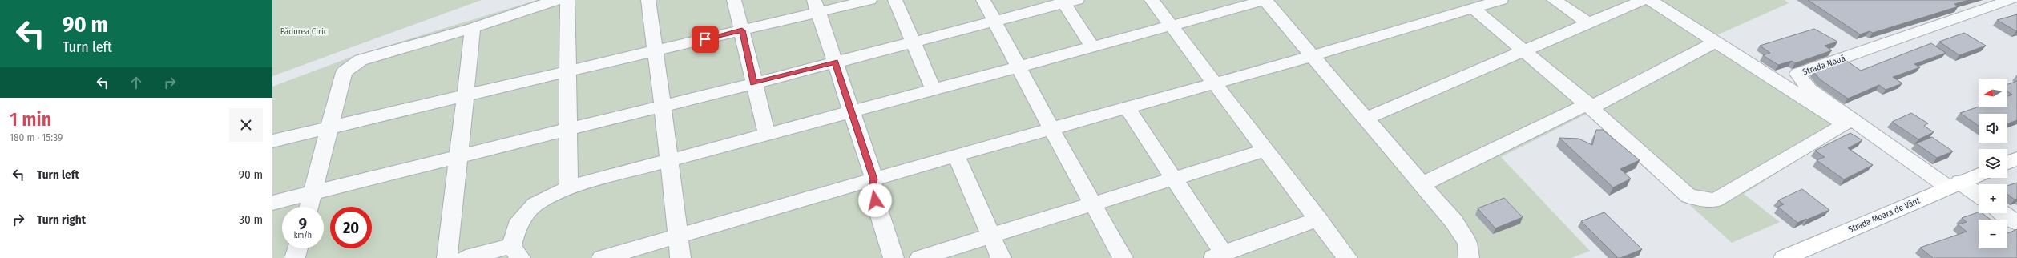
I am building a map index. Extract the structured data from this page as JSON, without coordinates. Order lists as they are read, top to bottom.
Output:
{
  "streets": {
    "main road": ["Strada Moara de Vânt"],
    "street": ["Strada Nouă"]
  },
  "crossings": [
    ["Strada Nouă", "Strada Moara de Vânt"]
  ],
  "parks": ["Pădurea Ciric"],
  "north": "left",
  "page": {
    "turn": ["90 m", "Turn left"],
    "map_buttons": ["+", "−"],
    "heading": ["1 min", "180 m · 15:39"],
    "list": [
      {
        "name": "Turn left",
        "value": "90 m"
      },
      {
        "name": "Turn right",
        "value": "30 m"
      }
    ],
    "speed": "9 km/h",
    "limit": "20"
  }
}
